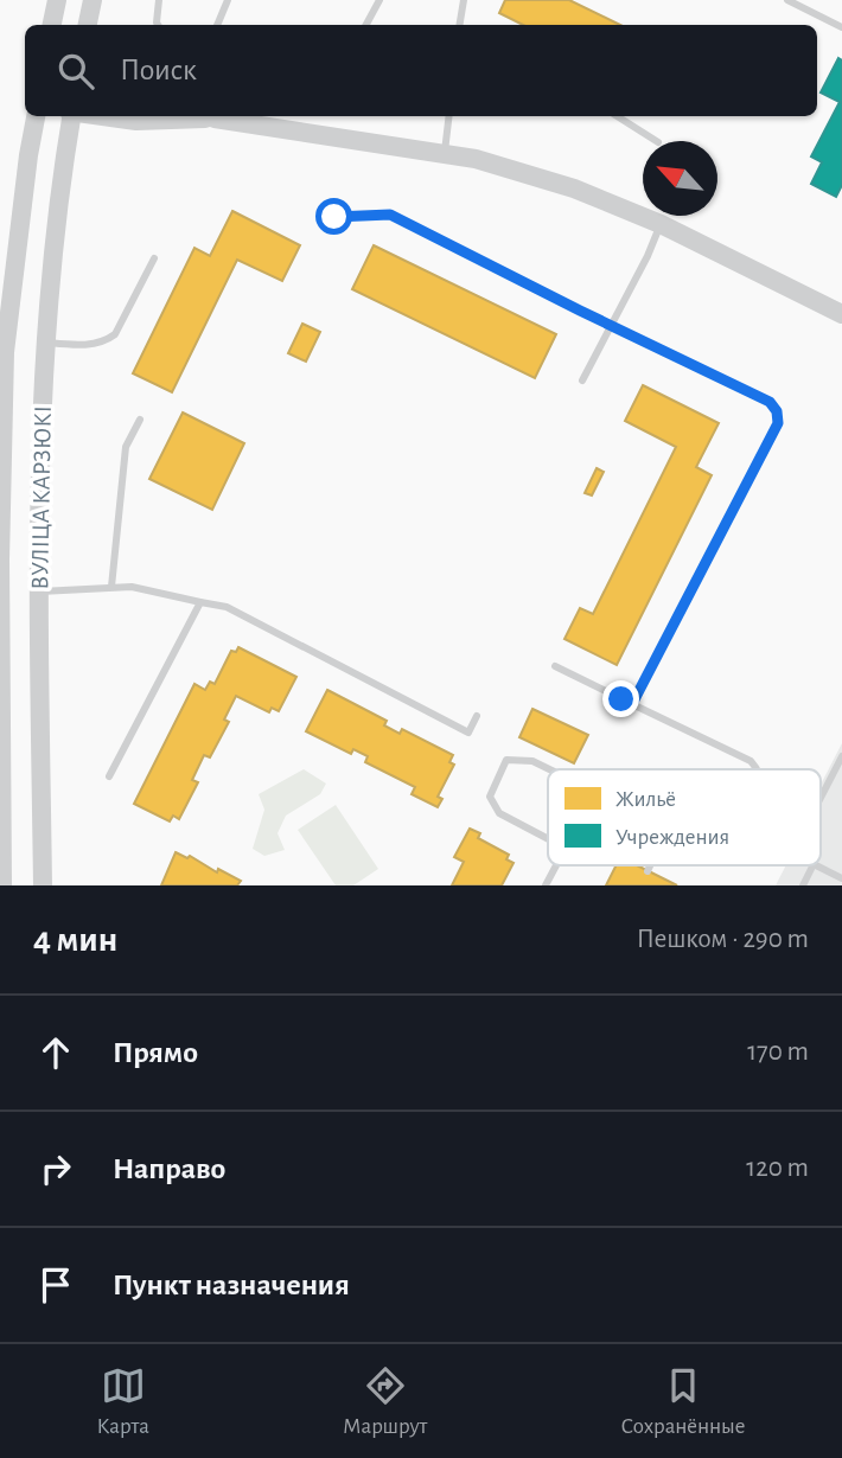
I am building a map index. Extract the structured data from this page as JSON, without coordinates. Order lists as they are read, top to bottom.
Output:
{
  "streets": {
    "street": ["ВУЛІЦА КАРЗЮКІ"]
  },
  "legend": ["Жильё", "Учреждения"],
  "north": "top left",
  "page": {
    "search": "Поиск",
    "heading": ["4 мин", "Пешком · 290 m"],
    "list": [
      ["Прямо", "170 m"],
      ["Направо", "120 m"],
      "Пункт назначения"
    ],
    "nav": ["Карта", "Маршрут", "Сохранённые"]
  }
}
